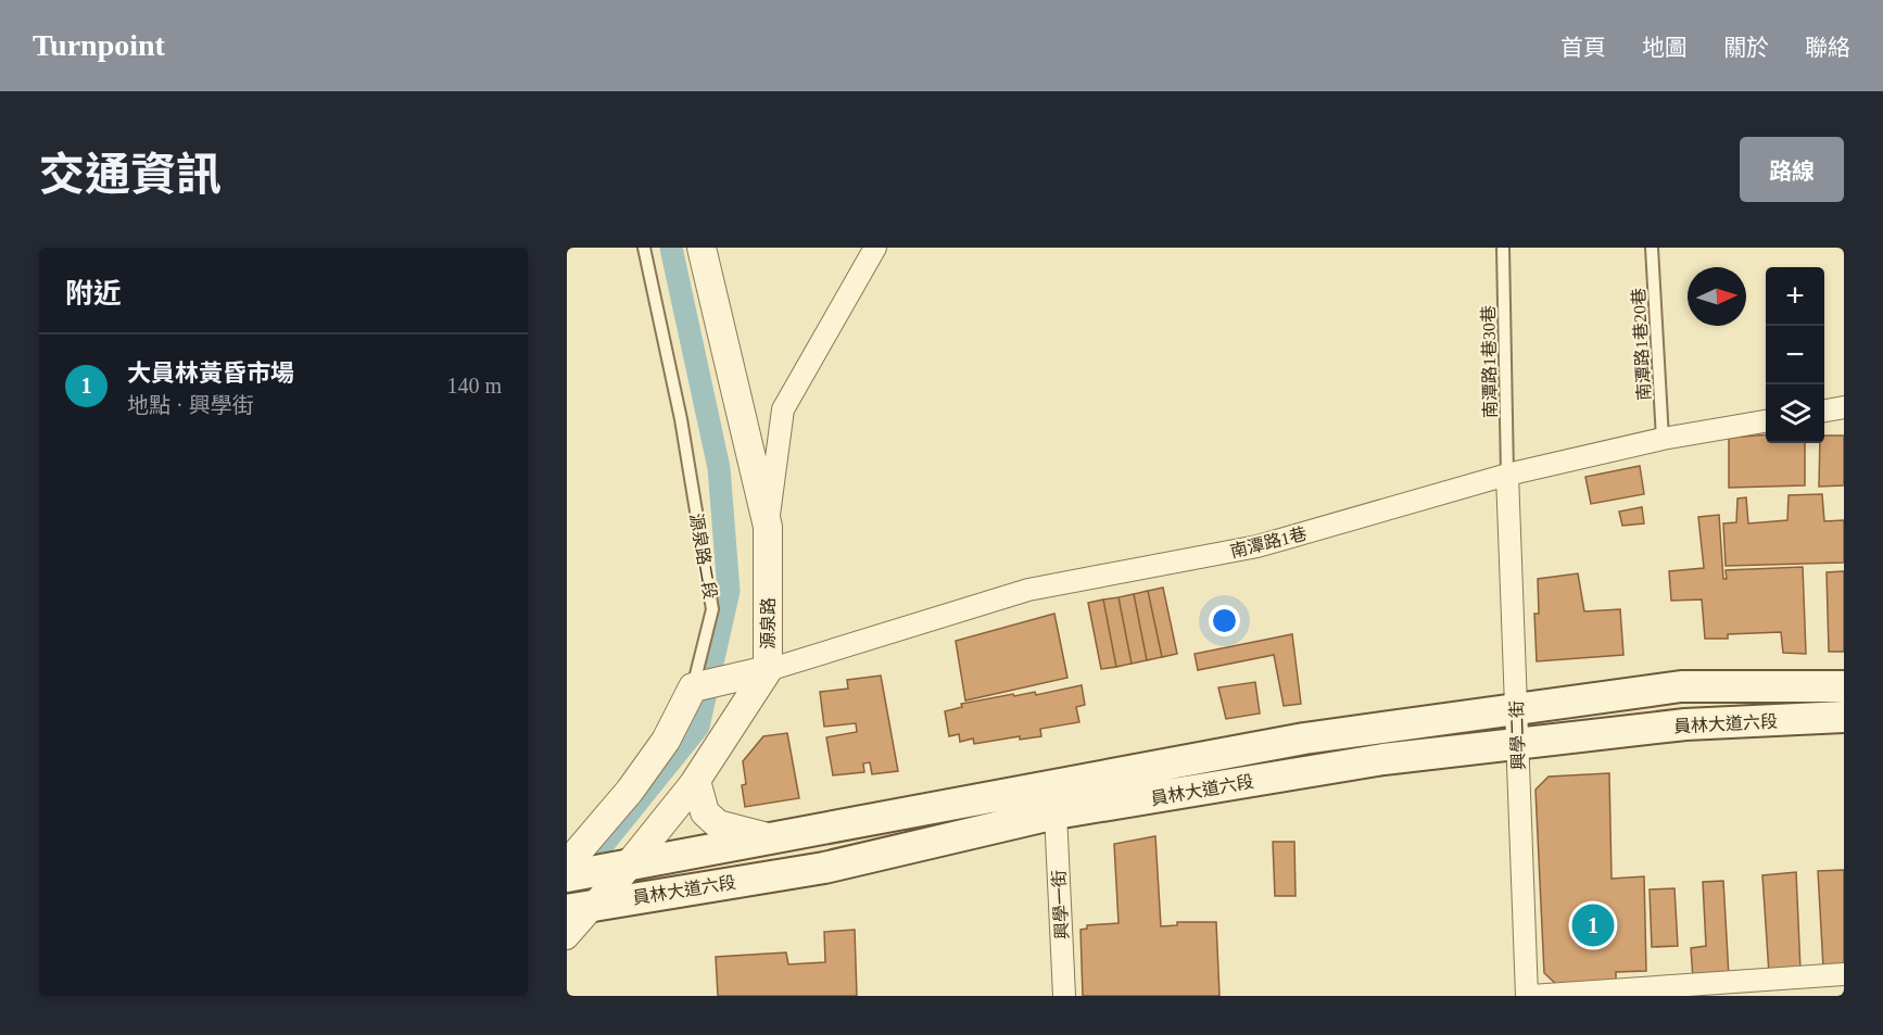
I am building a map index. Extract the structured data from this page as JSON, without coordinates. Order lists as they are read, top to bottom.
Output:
{
  "streets": {
    "main road": ["員林大道六段"],
    "street": [
      "南潭路1巷",
      "源泉路二段",
      "源泉路",
      "興學二街",
      "興學一街"
    ],
    "lane": ["南潭路1巷20巷", "南潭路1巷30巷"]
  },
  "crossings": [
    ["南潭路1巷20巷", "南潭路1巷"],
    ["南潭路1巷30巷", "南潭路1巷"],
    ["南潭路1巷30巷", "興學二街"],
    ["南潭路1巷", "源泉路"],
    ["南潭路1巷", "興學二街"],
    ["源泉路", "員林大道六段"],
    ["員林大道六段", "興學二街"],
    ["員林大道六段", "興學一街"]
  ],
  "north": "right",
  "page": {
    "header": "Turnpoint",
    "nav": [
      "首頁",
      "地圖",
      "關於",
      "聯絡"
    ],
    "title": "交通資訊",
    "buttons": "路線",
    "heading": "附近",
    "map_buttons": ["+", "−"],
    "list": [
      {
        "mark": "1",
        "name": "大員林黃昏市場",
        "note": "地點 · 興學街",
        "value": "140 m"
      }
    ],
    "pins": "1"
  }
}
